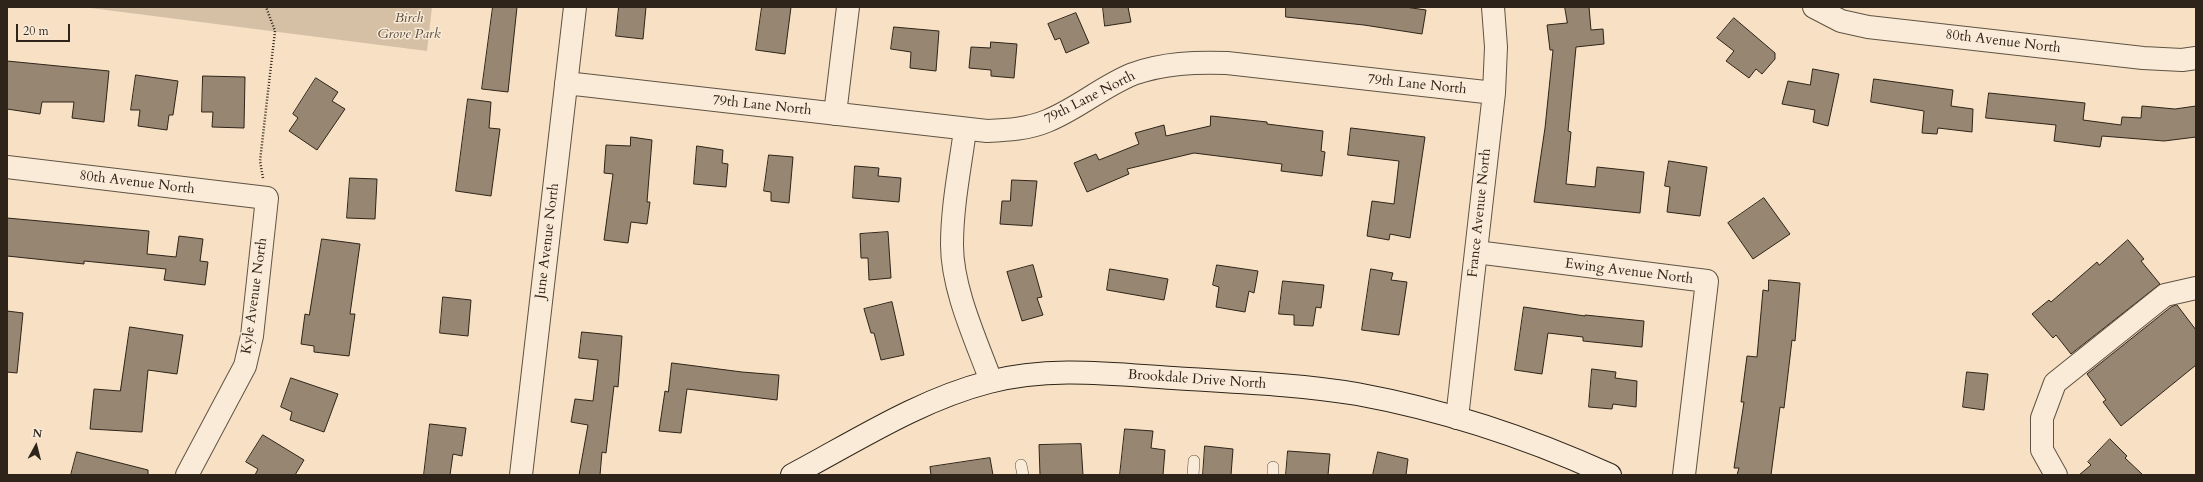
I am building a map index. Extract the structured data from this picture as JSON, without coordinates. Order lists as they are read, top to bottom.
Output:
{
  "streets": {
    "street": [
      "80th Avenue North",
      "79th Lane North",
      "France Avenue North",
      "June Avenue North",
      "Ewing Avenue North",
      "Kyle Avenue North",
      "Brookdale Drive North"
    ]
  },
  "crossings": [
    ["80th Avenue North", "Kyle Avenue North"],
    ["79th Lane North", "France Avenue North"],
    ["79th Lane North", "June Avenue North"],
    ["France Avenue North", "Ewing Avenue North"],
    ["France Avenue North", "Brookdale Drive North"]
  ],
  "parks": ["Birch Grove Park"],
  "scale_bar": "20 m",
  "north": "top"
}
